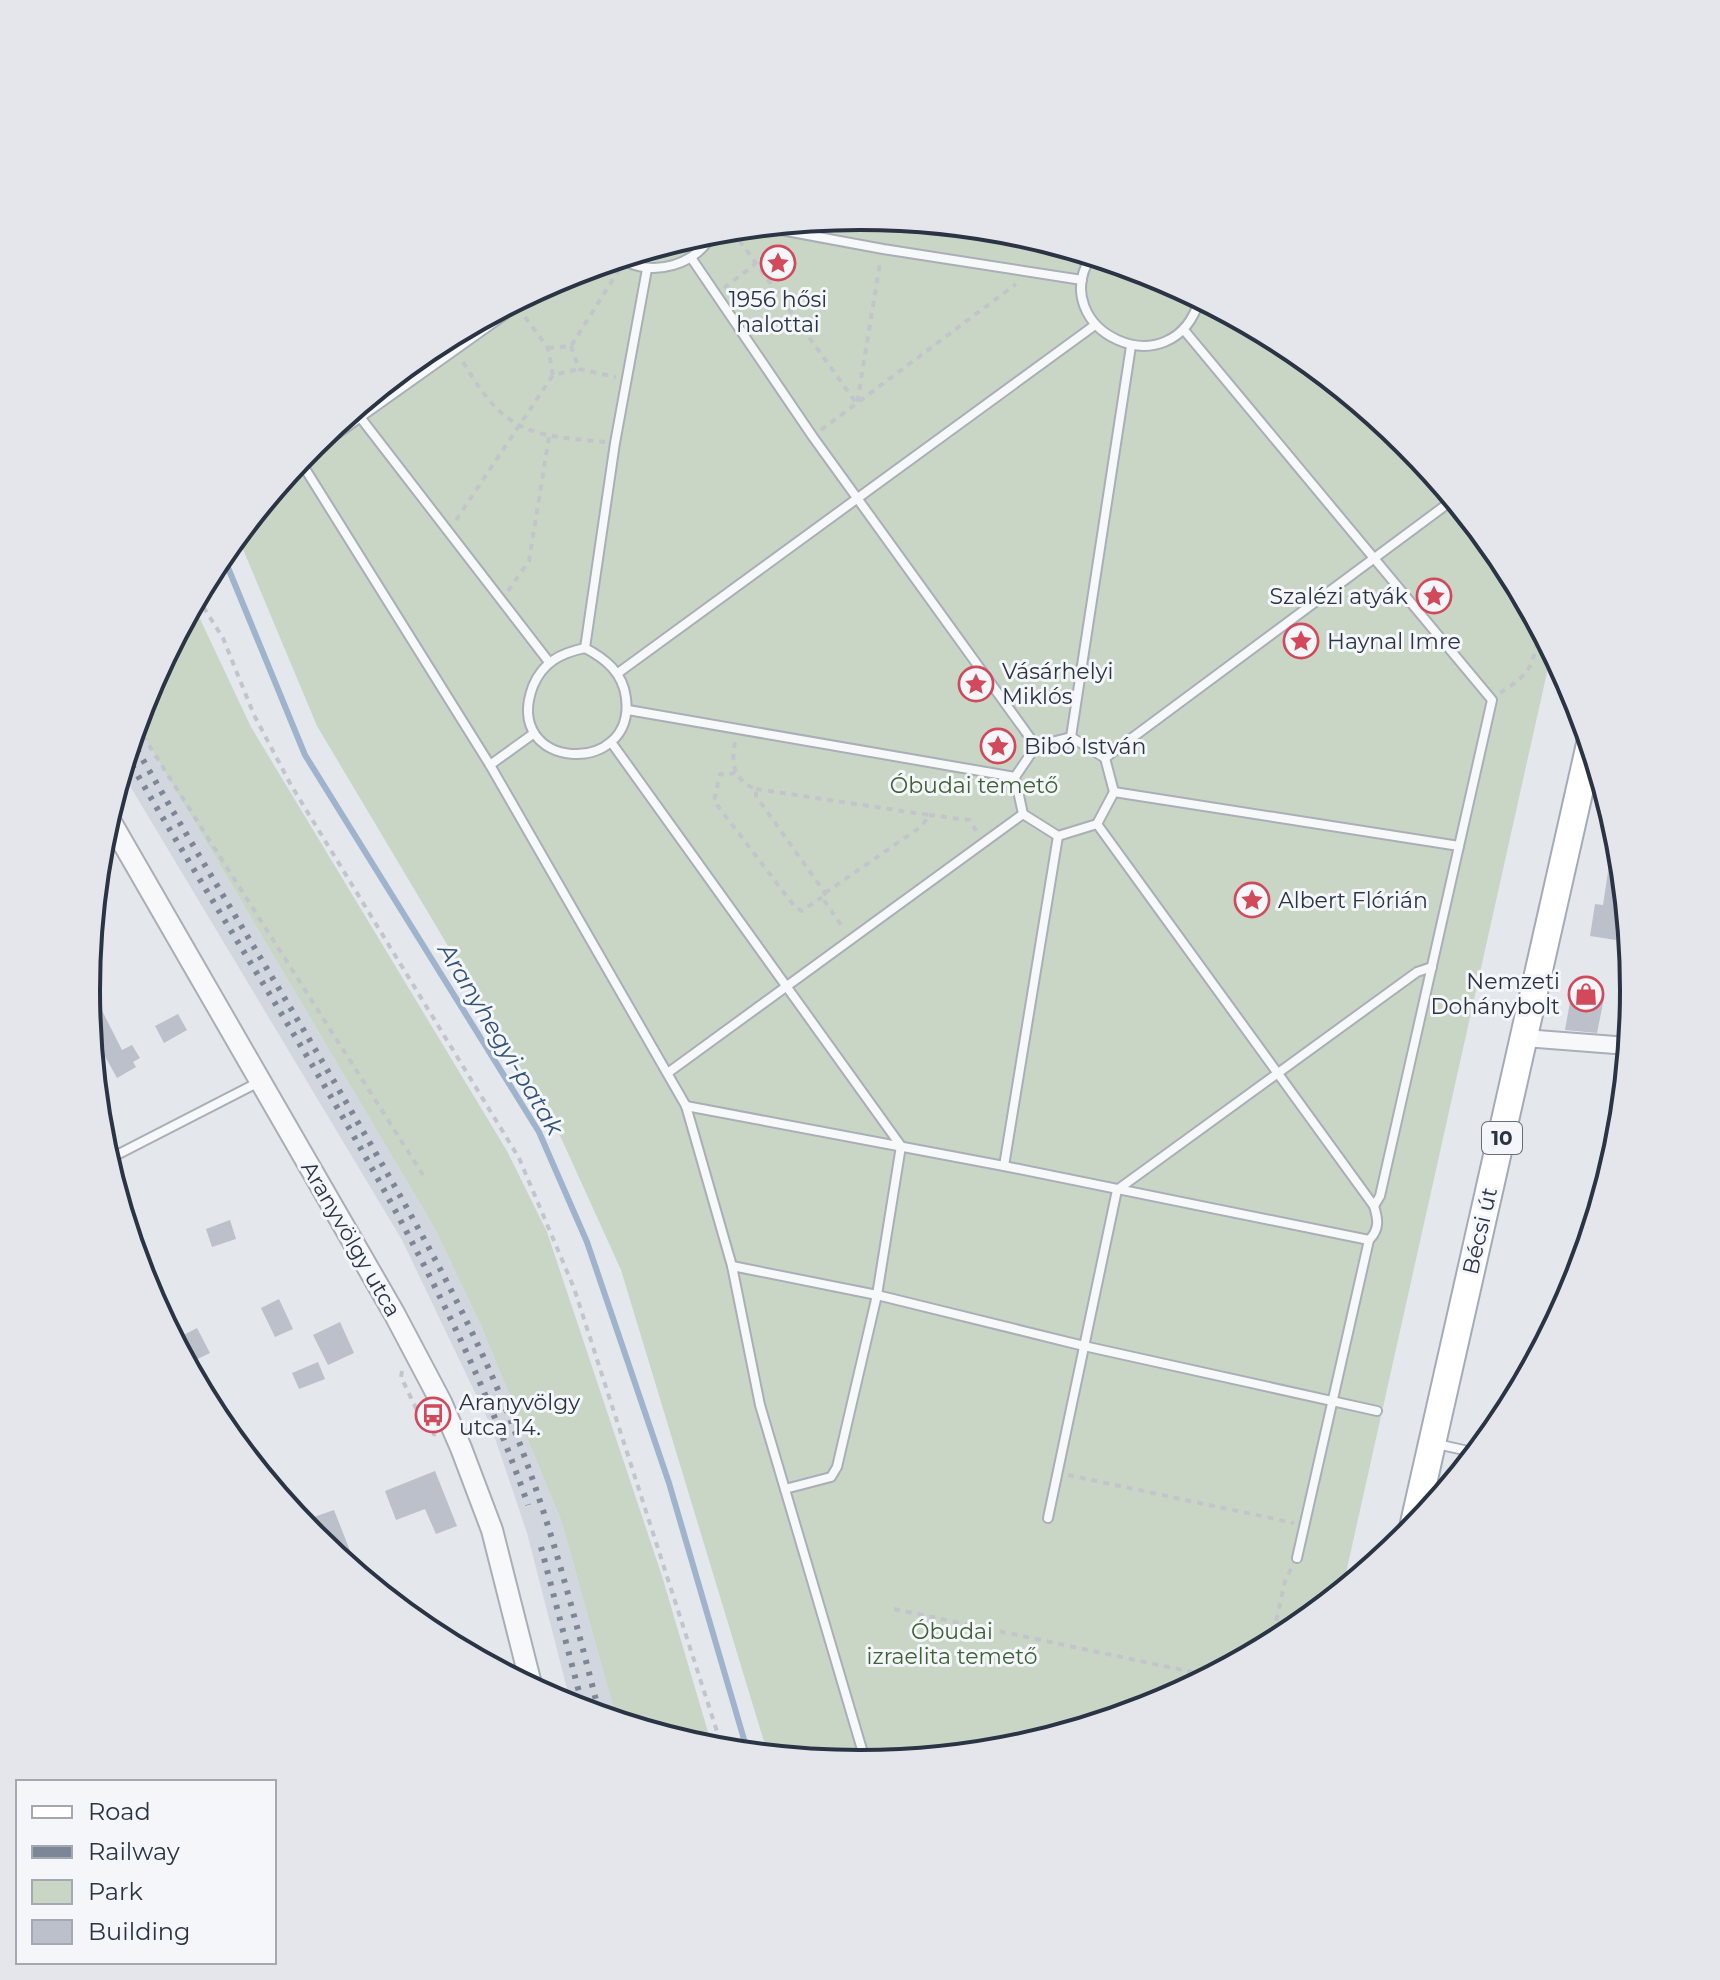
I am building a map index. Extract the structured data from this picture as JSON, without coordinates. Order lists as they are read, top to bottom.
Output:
{
  "streets": {
    "main road": ["10", "Bécsi út"],
    "street": ["Aranyvölgy utca"]
  },
  "water": ["Aranyhegyi-patak"],
  "parks": ["Óbudai temető", "Óbudai izraelita temető"],
  "places": {
    "place": [
      "1956 hősi halottai",
      "Szalézi atyák",
      "Haynal Imre",
      "Vásárhelyi Miklós",
      "Bibó István",
      "Albert Flórián"
    ],
    "shop": ["Nemzeti Dohánybolt"],
    "bus stop": ["Aranyvölgy utca 14."]
  },
  "legend": [
    "Road",
    "Railway",
    "Park",
    "Building"
  ]
}
